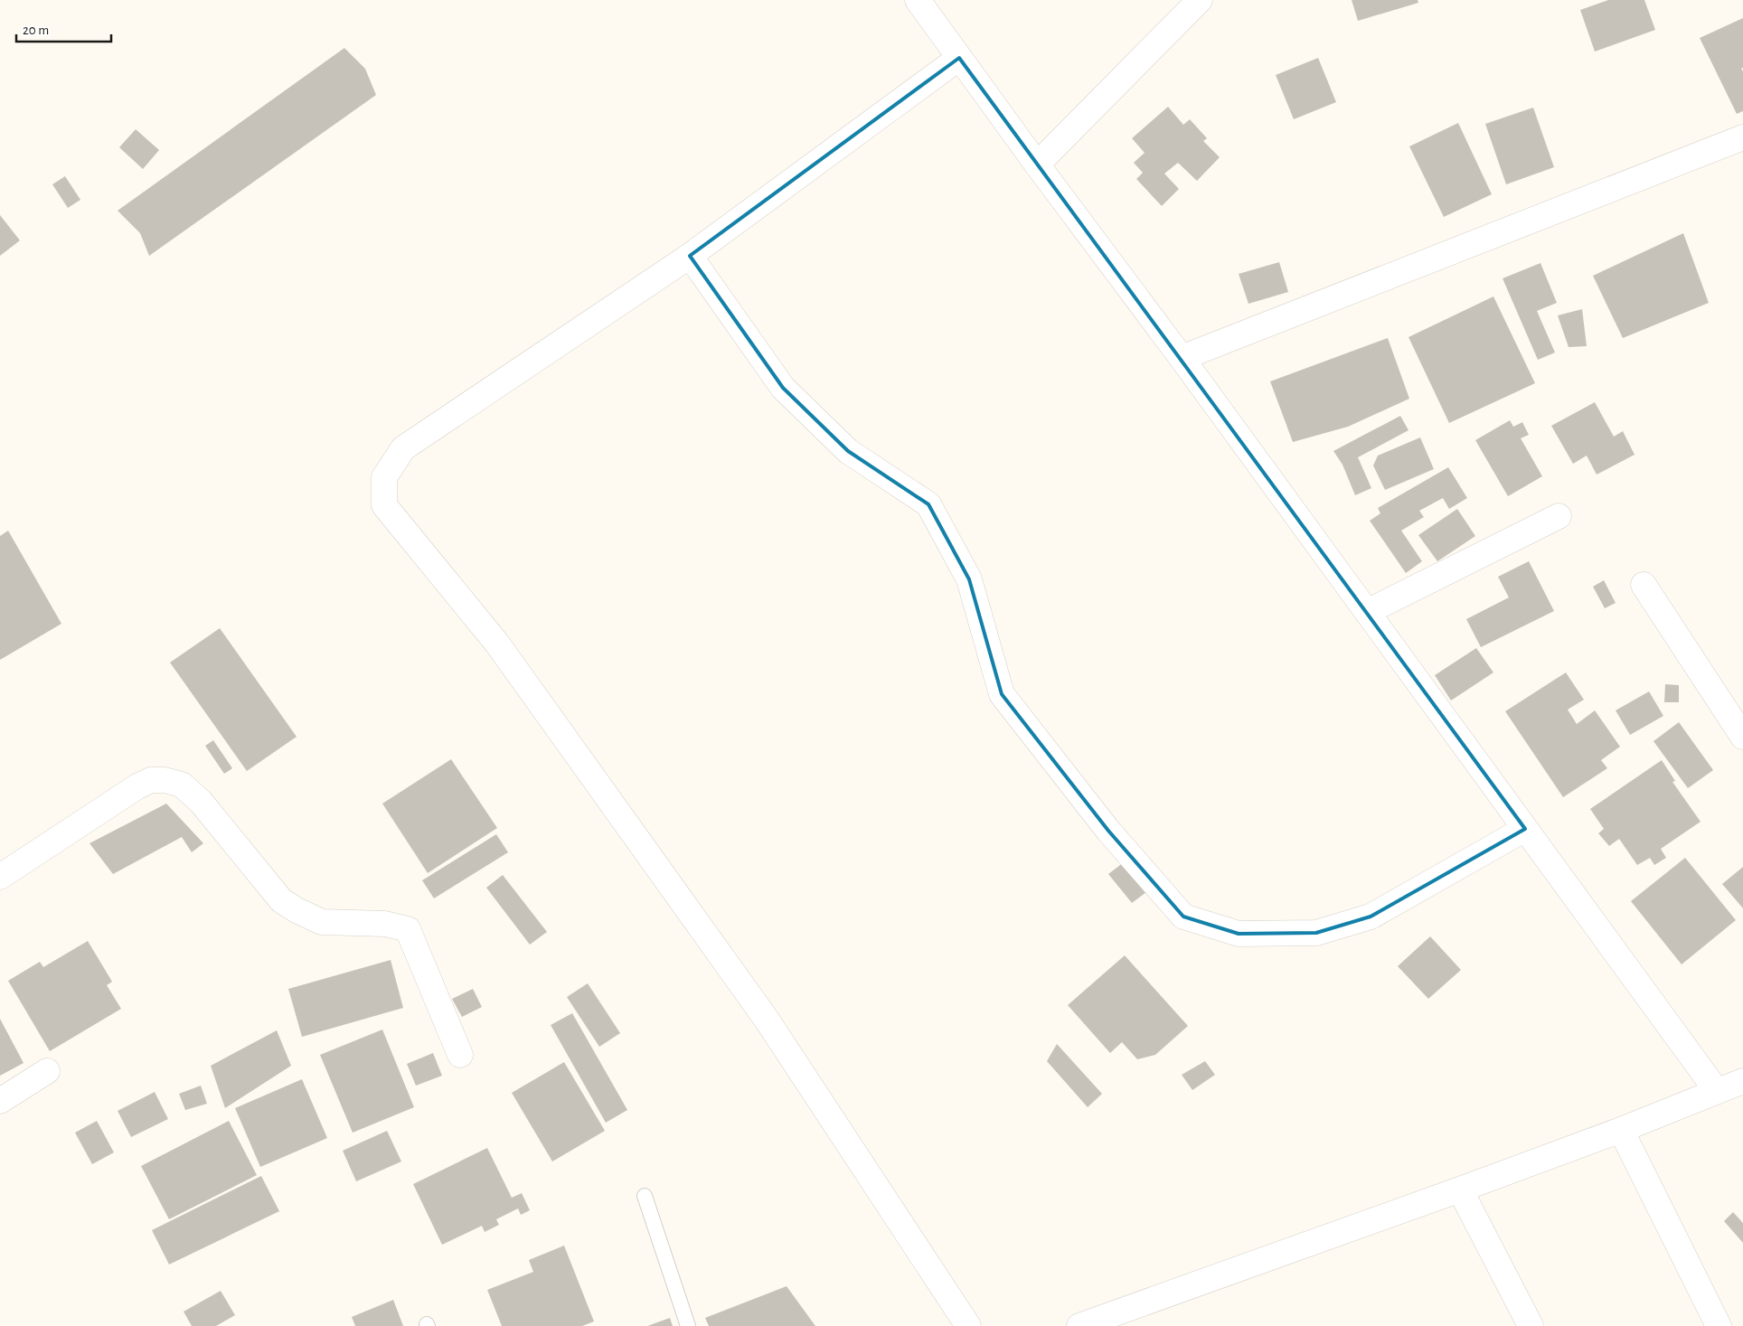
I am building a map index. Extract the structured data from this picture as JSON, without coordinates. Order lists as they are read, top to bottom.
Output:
{
  "scale_bar": "20 m"
}
